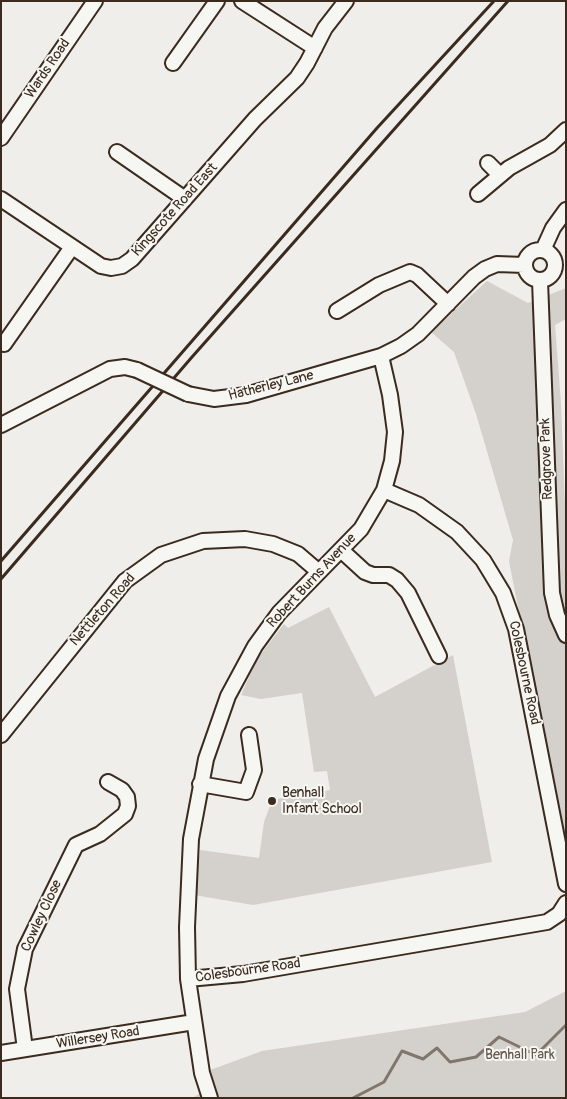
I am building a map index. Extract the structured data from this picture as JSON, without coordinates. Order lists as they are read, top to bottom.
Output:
{
  "streets": {
    "street": [
      "Wards Road",
      "Kingscote Road East",
      "Hatherley Lane",
      "Redgrove Park",
      "Robert Burns Avenue",
      "Nettleton Road",
      "Colesbourne Road",
      "Cowley Close",
      "Willersey Road"
    ]
  },
  "crossings": [
    ["Hatherley Lane", "Redgrove Park"],
    ["Hatherley Lane", "Robert Burns Avenue"],
    ["Robert Burns Avenue", "Nettleton Road"],
    ["Robert Burns Avenue", "Colesbourne Road"],
    ["Robert Burns Avenue", "Willersey Road"],
    ["Cowley Close", "Willersey Road"]
  ],
  "parks": ["Benhall Park"],
  "places": ["Benhall Infant School"]
}
